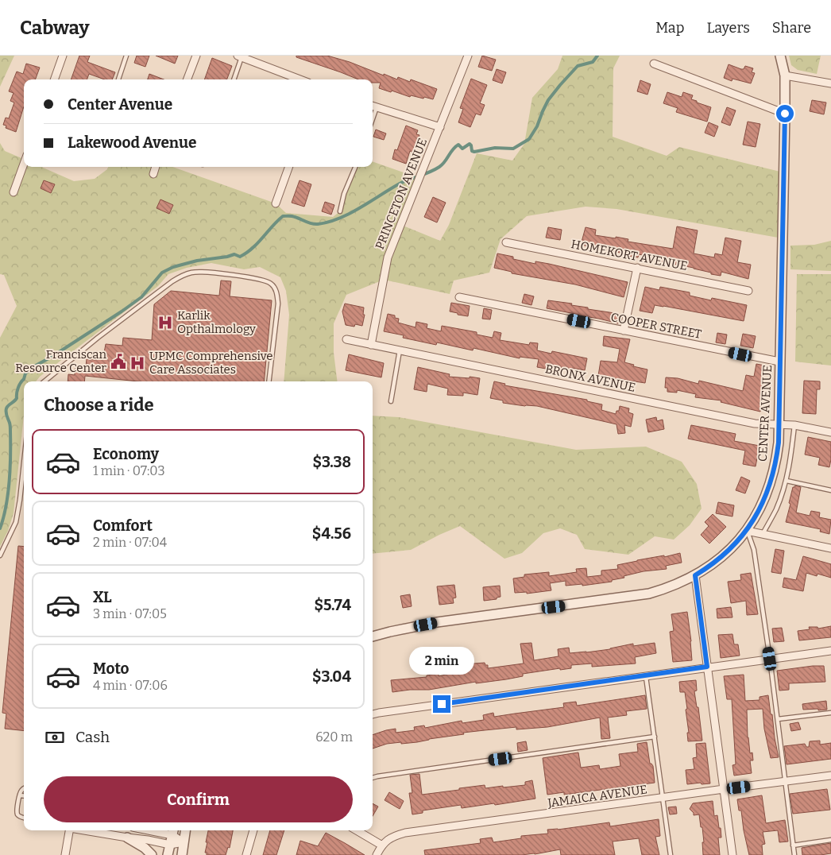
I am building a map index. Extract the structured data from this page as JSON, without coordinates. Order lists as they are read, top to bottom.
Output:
{
  "streets": {
    "street": [
      "PRINCETON AVENUE",
      "HOMEKORT AVENUE",
      "COOPER STREET",
      "BRONX AVENUE",
      "CENTER AVENUE",
      "JAMAICA AVENUE"
    ]
  },
  "crossings": [
    ["PRINCETON AVENUE", "BRONX AVENUE"],
    ["COOPER STREET", "CENTER AVENUE"],
    ["BRONX AVENUE", "CENTER AVENUE"]
  ],
  "places": {
    "hospital": ["Karlik Opthalmology", "UPMC Comprehensive Care Associates"],
    "public building": ["Franciscan Resource Center"]
  },
  "page": {
    "header": "Cabway",
    "nav": ["Map", "Layers", "Share"],
    "banner": ["Center Avenue", "Lakewood Avenue"],
    "heading": "Choose a ride",
    "list": [
      {
        "name": "Economy",
        "note": "1 min · 07:03",
        "value": "$3.38"
      },
      {
        "name": "Comfort",
        "note": "2 min · 07:04",
        "value": "$4.56"
      },
      {
        "name": "XL",
        "note": "3 min · 07:05",
        "value": "$5.74"
      },
      {
        "name": "Moto",
        "note": "4 min · 07:06",
        "value": "$3.04"
      }
    ],
    "bubble": "2 min",
    "pay": ["Cash", "620 m"],
    "buttons": "Confirm"
  }
}
